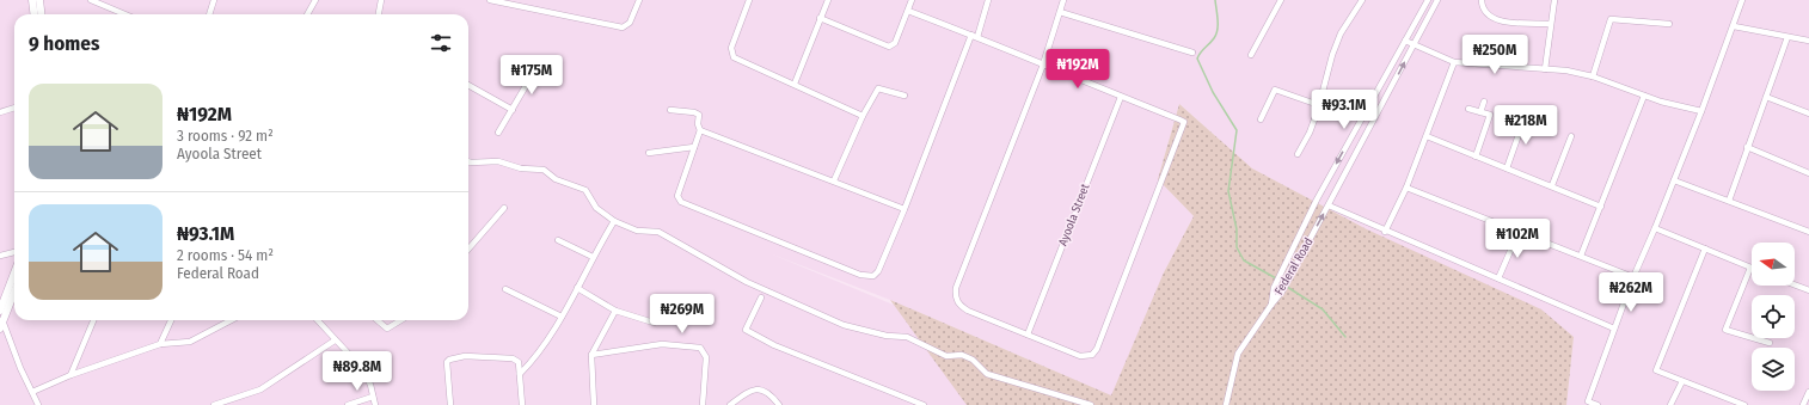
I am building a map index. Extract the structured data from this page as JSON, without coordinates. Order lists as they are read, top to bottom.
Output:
{
  "streets": {
    "street": ["Ayoola Street", "Federal Road"]
  },
  "north": "left",
  "page": {
    "heading": "9 homes",
    "price": [
      "₦250M",
      "₦192M",
      "₦175M",
      "₦93.1M",
      "₦218M",
      "₦102M",
      "₦262M",
      "₦269M",
      "₦89.8M"
    ],
    "list": [
      {
        "name": "₦192M",
        "note": "3 rooms · 92 m² · Ayoola Street"
      },
      {
        "name": "₦93.1M",
        "note": "2 rooms · 54 m² · Federal Road"
      }
    ]
  }
}
